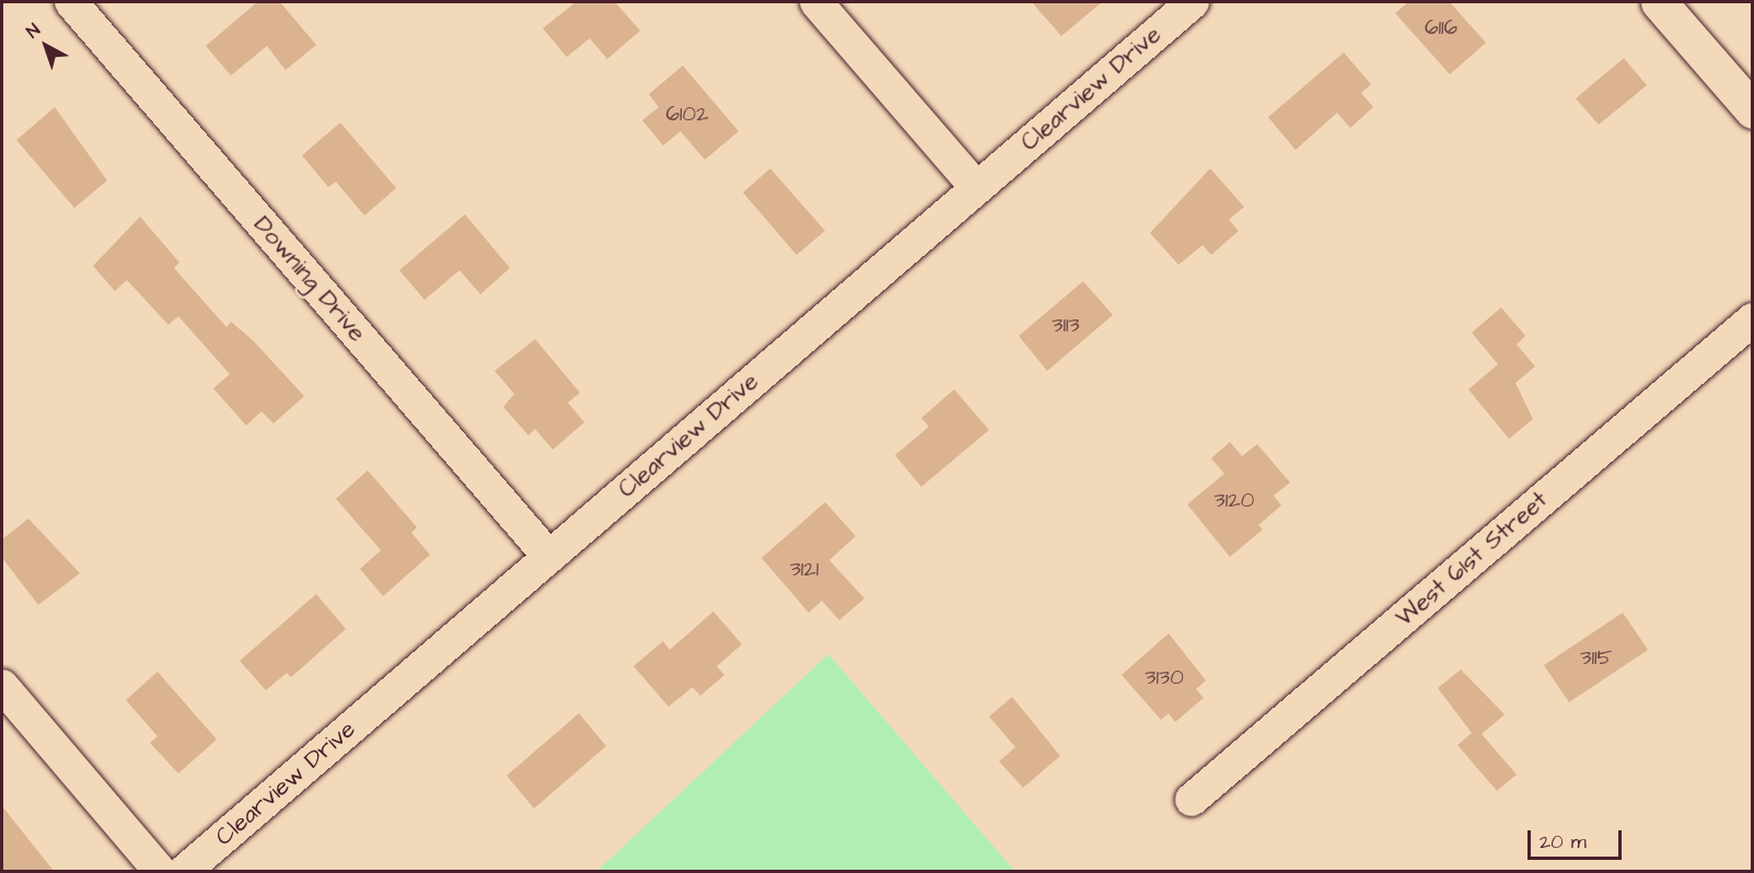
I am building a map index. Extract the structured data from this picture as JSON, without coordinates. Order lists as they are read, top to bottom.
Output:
{
  "streets": {
    "street": ["Clearview Drive", "Downing Drive", "West 61st Street"]
  },
  "crossings": [
    ["Clearview Drive", "Downing Drive"]
  ],
  "house_numbers": [
    "6116",
    "6102",
    "3113",
    "3120",
    "3121",
    "3115",
    "3130"
  ],
  "scale_bar": "20 m",
  "north": "top left"
}
